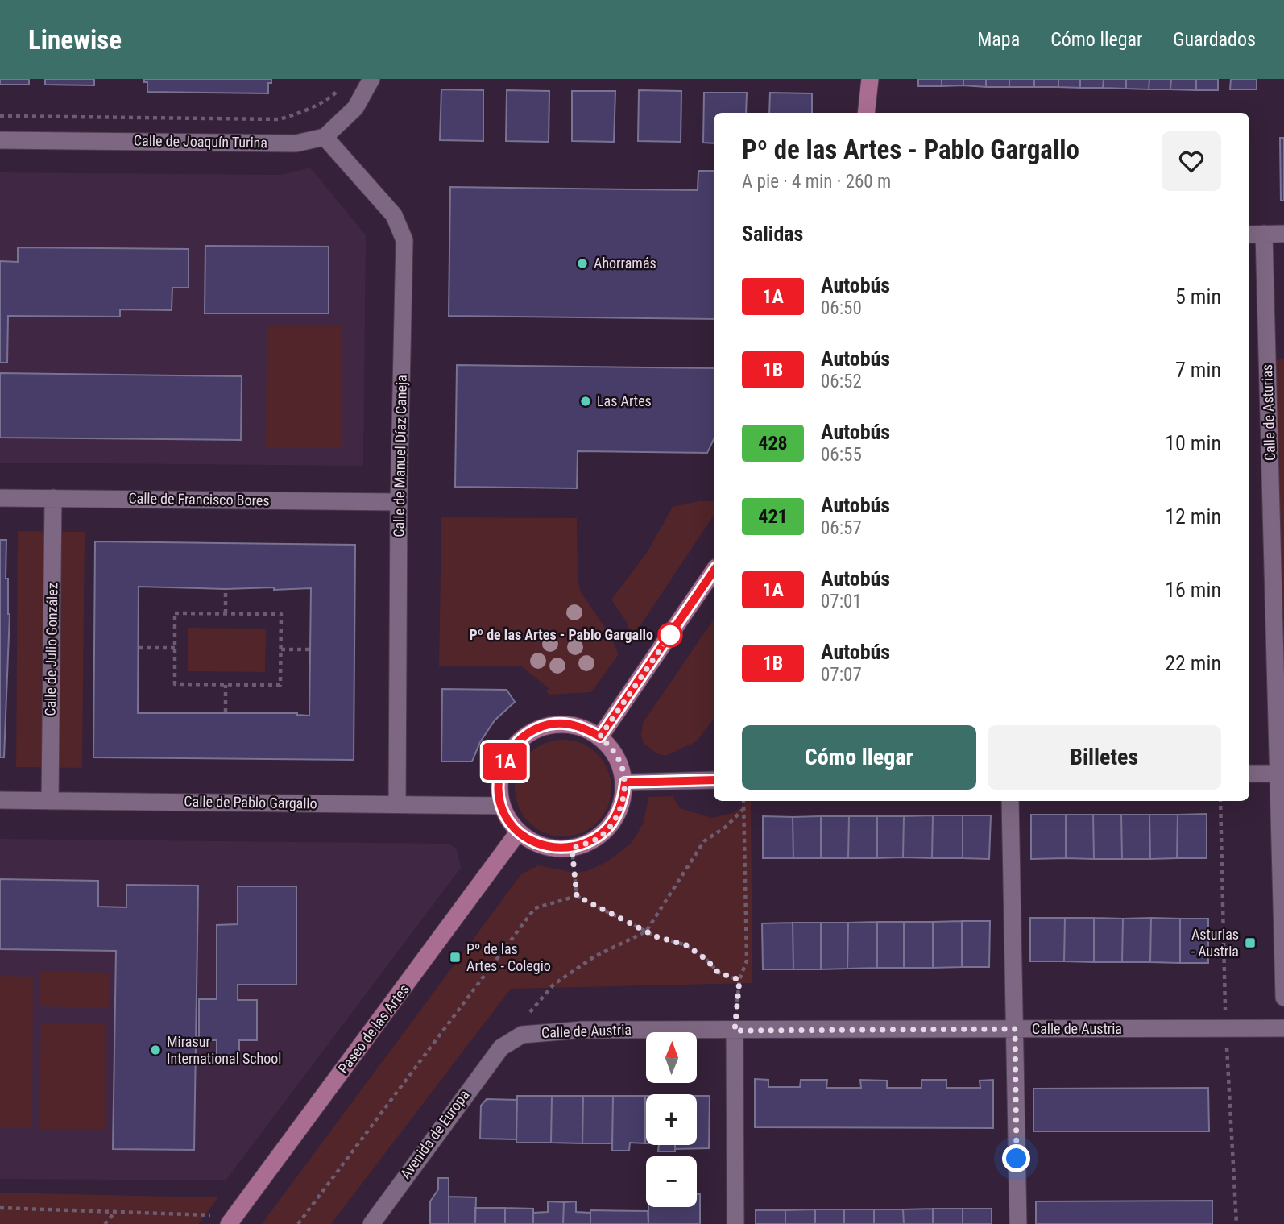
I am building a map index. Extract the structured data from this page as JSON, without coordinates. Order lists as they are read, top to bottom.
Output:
{
  "streets": {
    "main road": ["Paseo de las Artes"],
    "street": [
      "Calle de Joaquín Turina",
      "Calle de Asturias",
      "Calle de Manuel Díaz Caneja",
      "Calle de Francisco Bores",
      "Calle de Julio González",
      "Calle de Pablo Gargallo",
      "Calle de Austria",
      "Avenida de Europa"
    ]
  },
  "crossings": [
    ["Calle de Joaquín Turina", "Calle de Manuel Díaz Caneja"],
    ["Calle de Manuel Díaz Caneja", "Calle de Francisco Bores"],
    ["Calle de Manuel Díaz Caneja", "Calle de Pablo Gargallo"],
    ["Calle de Francisco Bores", "Calle de Julio González"],
    ["Calle de Julio González", "Calle de Pablo Gargallo"],
    ["Calle de Pablo Gargallo", "Paseo de las Artes"],
    ["Calle de Austria", "Avenida de Europa"]
  ],
  "places": {
    "other": [
      "Ahorramás",
      "Las Artes",
      "Pº de las Artes - Pablo Gargallo",
      "Mirasur International School"
    ],
    "transit": ["Asturias - Austria", "Pº de las Artes - Colegio"]
  },
  "lines": ["bus line 1A"],
  "north": "top",
  "page": {
    "header": "Linewise",
    "nav": ["Mapa", "Cómo llegar", "Guardados"],
    "on_map": "1A",
    "heading": [
      ["Pº de las Artes - Pablo Gargallo", "A pie · 4 min · 260 m"],
      "Salidas"
    ],
    "list": [
      {
        "mark": "1A",
        "name": "Autobús",
        "note": "06:50",
        "value": "5 min"
      },
      {
        "mark": "1B",
        "name": "Autobús",
        "note": "06:52",
        "value": "7 min"
      },
      {
        "mark": "428",
        "name": "Autobús",
        "note": "06:55",
        "value": "10 min"
      },
      {
        "mark": "421",
        "name": "Autobús",
        "note": "06:57",
        "value": "12 min"
      },
      {
        "mark": "1A",
        "name": "Autobús",
        "note": "07:01",
        "value": "16 min"
      },
      {
        "mark": "1B",
        "name": "Autobús",
        "note": "07:07",
        "value": "22 min"
      }
    ],
    "buttons": ["Cómo llegar", "Billetes"],
    "map_buttons": ["+", "−"]
  }
}
